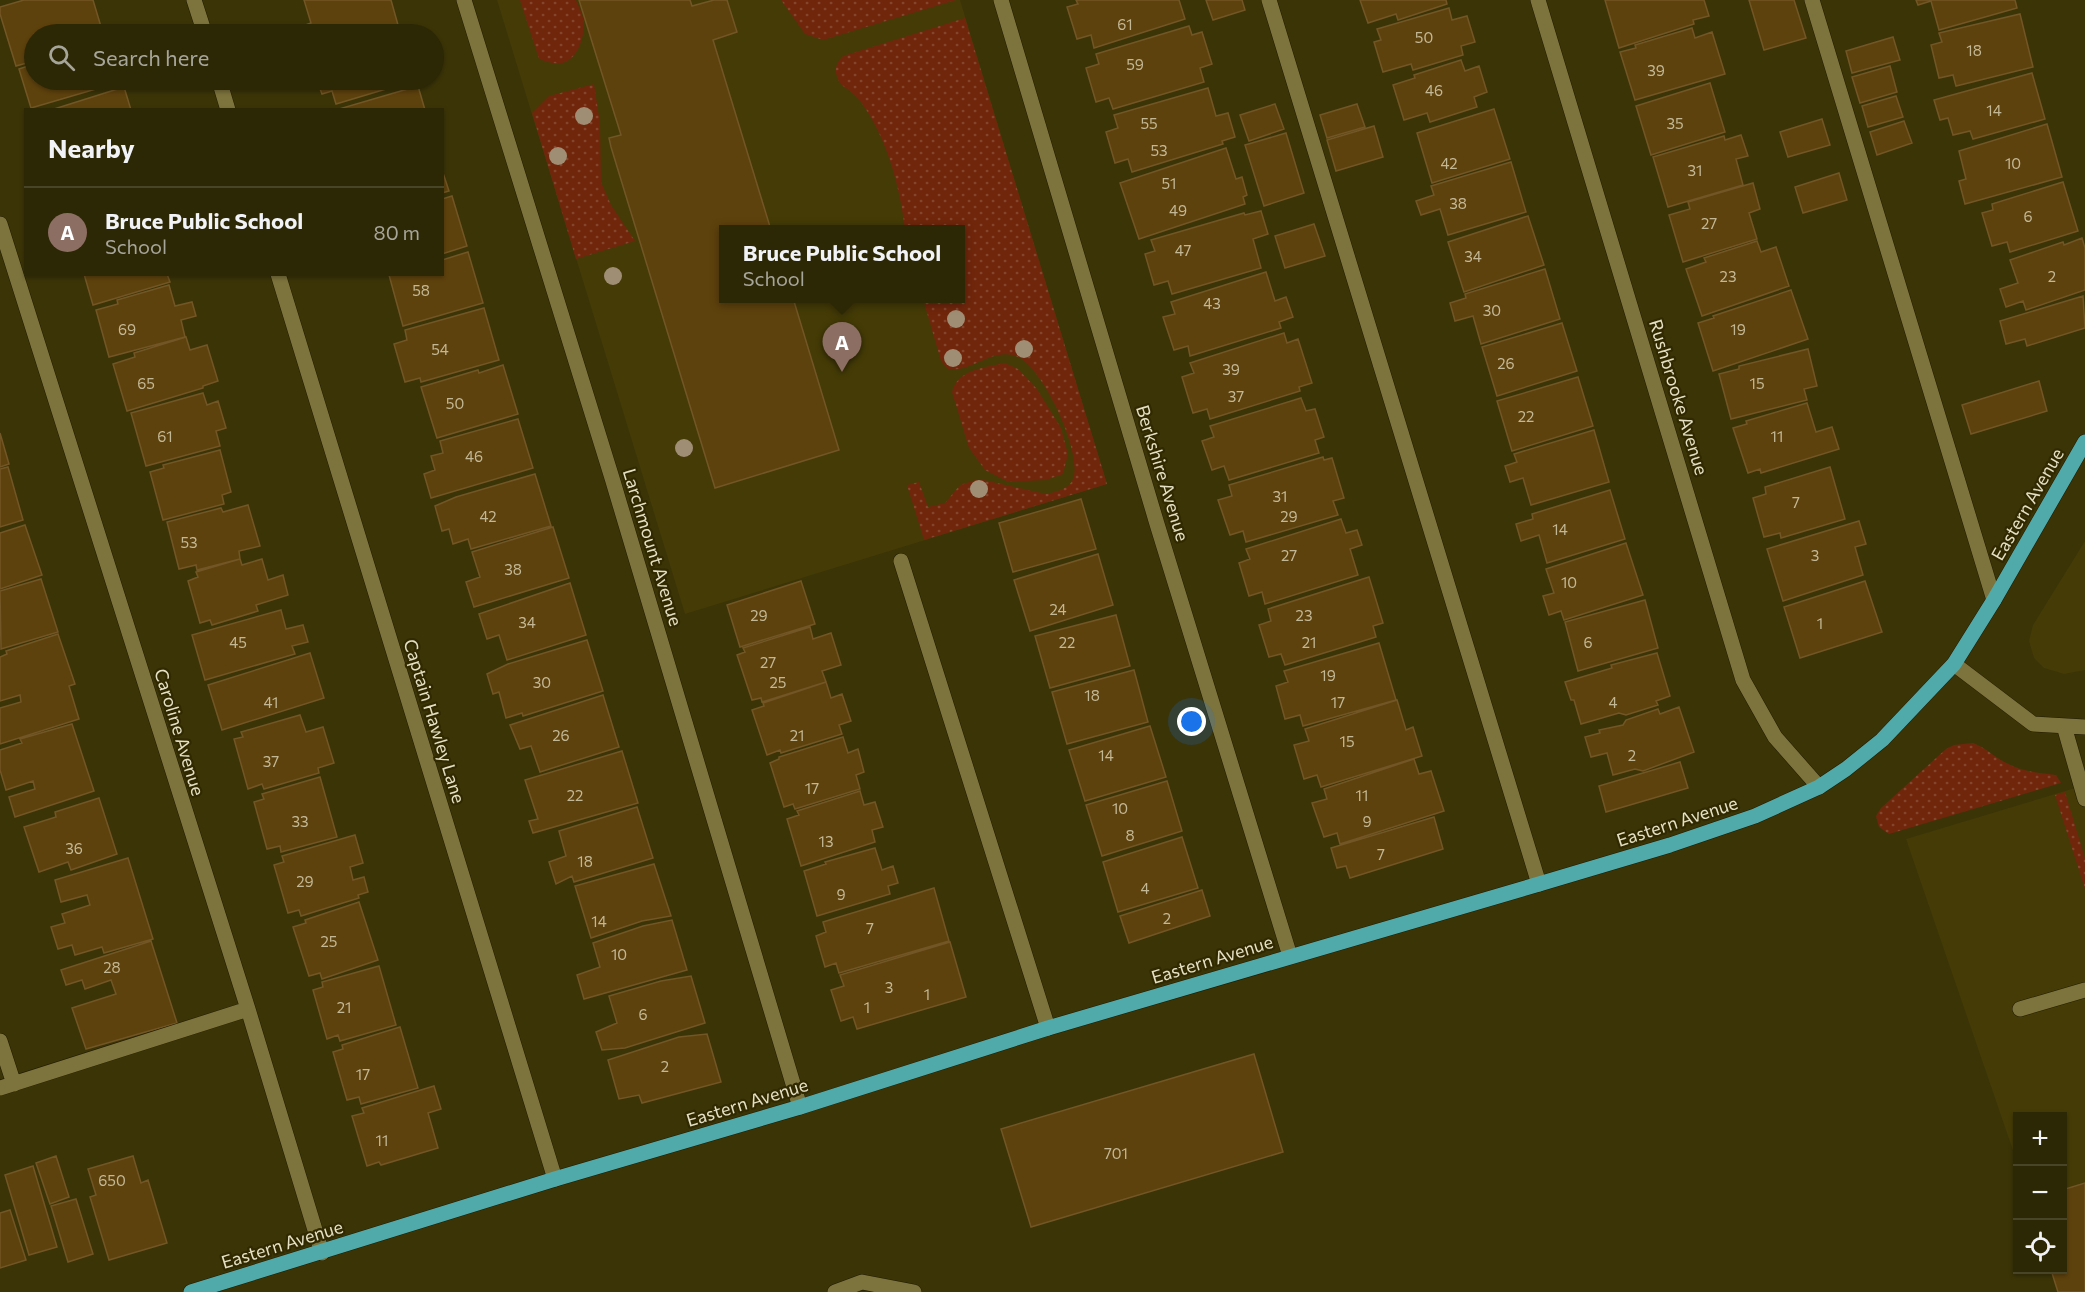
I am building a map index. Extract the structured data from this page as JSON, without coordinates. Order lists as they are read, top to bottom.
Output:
{
  "streets": {
    "main road": ["Eastern Avenue"],
    "street": [
      "Rushbrooke Avenue",
      "Berkshire Avenue",
      "Larchmount Avenue",
      "Captain Hawley Lane",
      "Caroline Avenue"
    ]
  },
  "crossings": [
    ["Rushbrooke Avenue", "Eastern Avenue"],
    ["Berkshire Avenue", "Eastern Avenue"],
    ["Eastern Avenue", "Larchmount Avenue"],
    ["Eastern Avenue", "Captain Hawley Lane"],
    ["Eastern Avenue", "Caroline Avenue"]
  ],
  "house_numbers": [
    "61",
    "50",
    "18",
    "59",
    "39",
    "46",
    "14",
    "55",
    "35",
    "53",
    "42",
    "10",
    "31",
    "51",
    "38",
    "49",
    "6",
    "27",
    "47",
    "34",
    "23",
    "2",
    "58",
    "43",
    "30",
    "69",
    "19",
    "54",
    "26",
    "39",
    "65",
    "15",
    "37",
    "50",
    "22",
    "61",
    "11",
    "46",
    "31",
    "7",
    "42",
    "29",
    "14",
    "53",
    "27",
    "3",
    "38",
    "10",
    "24",
    "29",
    "23",
    "34",
    "1",
    "45",
    "22",
    "21",
    "6",
    "27",
    "19",
    "30",
    "25",
    "18",
    "41",
    "17",
    "4",
    "26",
    "21",
    "15",
    "14",
    "2",
    "37",
    "17",
    "22",
    "11",
    "10",
    "33",
    "9",
    "8",
    "13",
    "36",
    "7",
    "18",
    "29",
    "4",
    "9",
    "2",
    "14",
    "7",
    "25",
    "10",
    "28",
    "3",
    "1",
    "21",
    "1",
    "6",
    "2",
    "17",
    "11",
    "701",
    "650"
  ],
  "page": {
    "search": "Search here",
    "heading": "Nearby",
    "list": [
      {
        "mark": "A",
        "name": "Bruce Public School",
        "note": "School",
        "value": "80 m"
      }
    ],
    "popup": ["Bruce Public School", "School"],
    "pins": "A",
    "map_buttons": ["+", "−"]
  }
}
